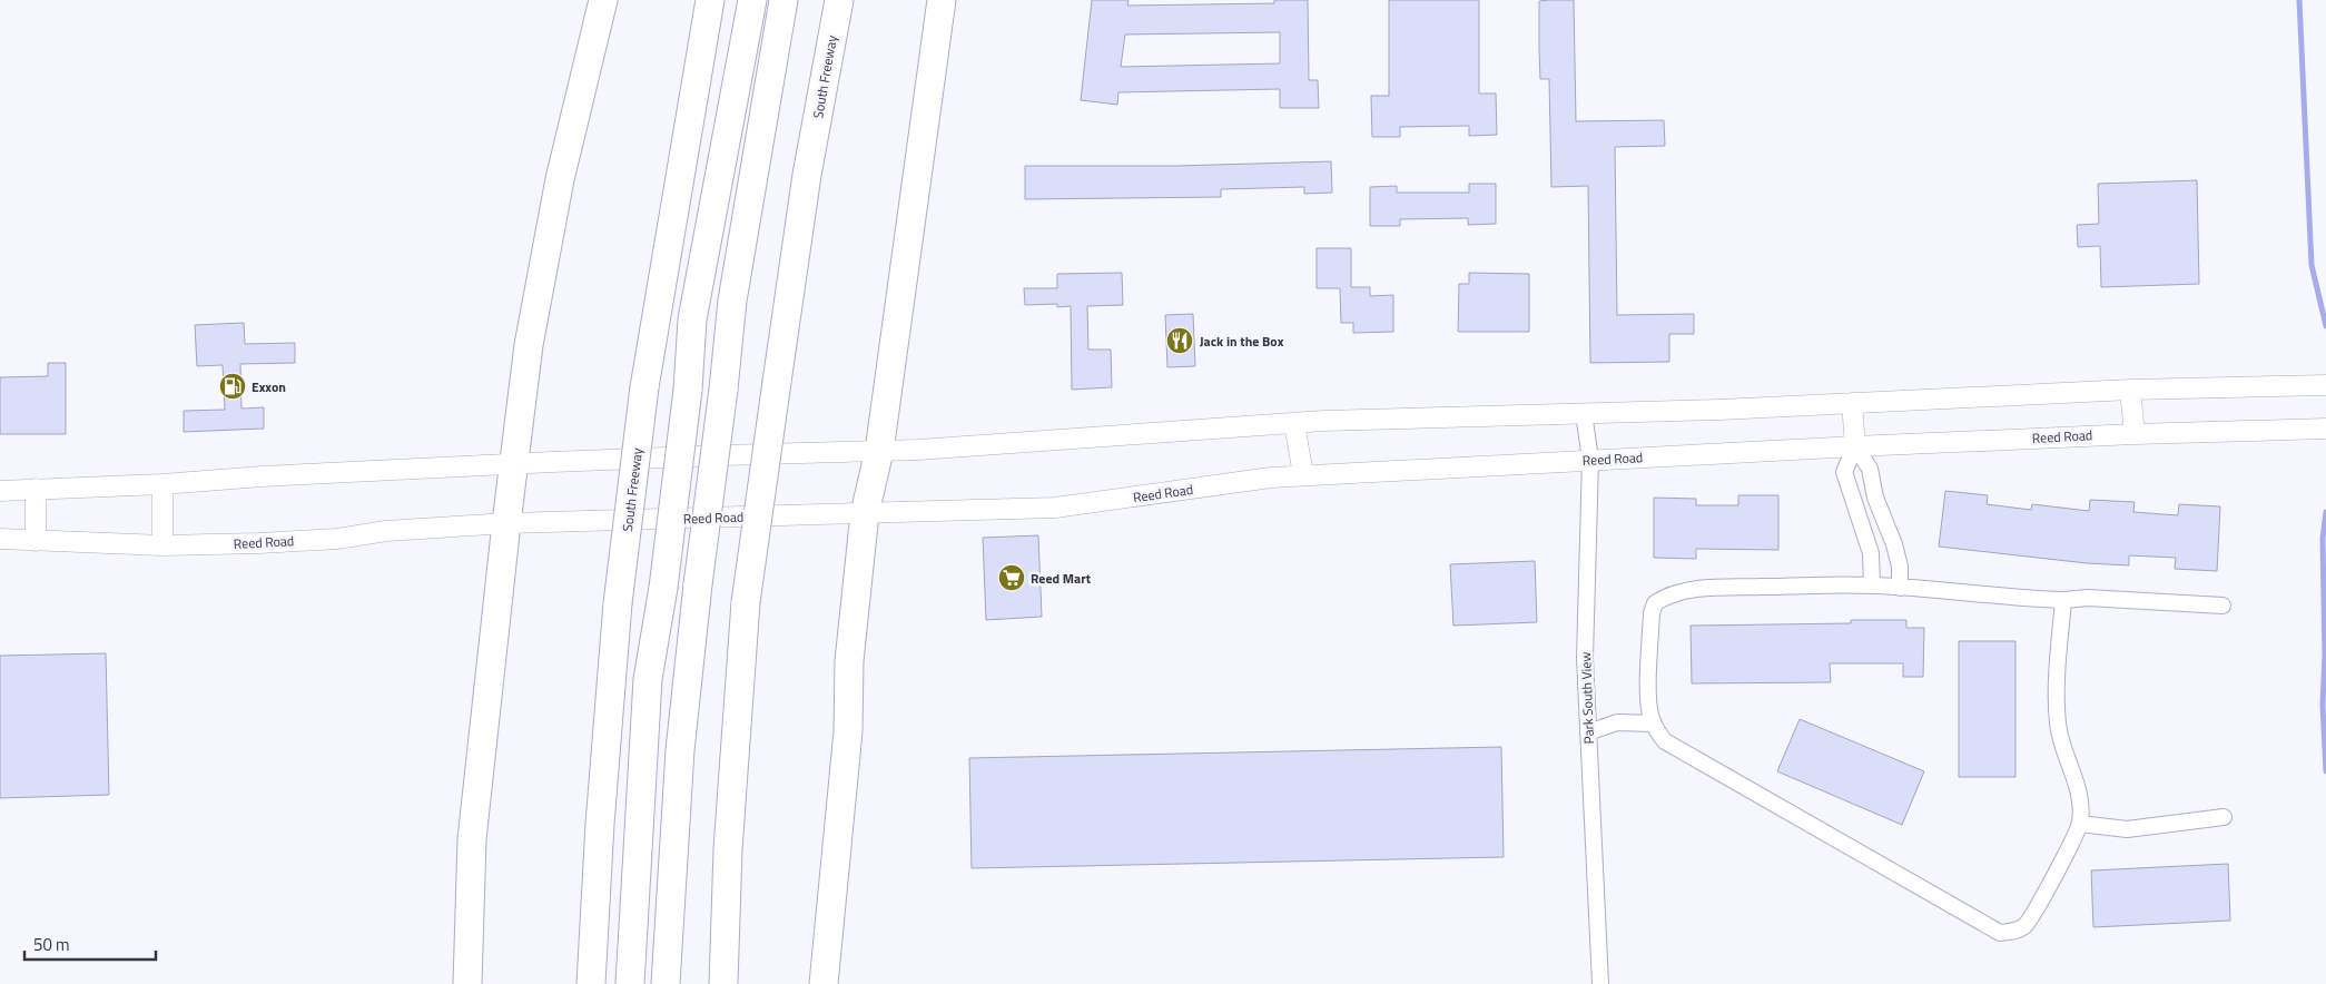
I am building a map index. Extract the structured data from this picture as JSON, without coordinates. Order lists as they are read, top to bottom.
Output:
{
  "streets": {
    "highway": ["South Freeway"],
    "street": ["Reed Road", "Park South View"]
  },
  "crossings": [
    ["Reed Road", "Park South View"]
  ],
  "places": {
    "restaurant": ["Jack in the Box"],
    "fuel station": ["Exxon"],
    "supermarket": ["Reed Mart"]
  },
  "scale_bar": "50 m"
}
